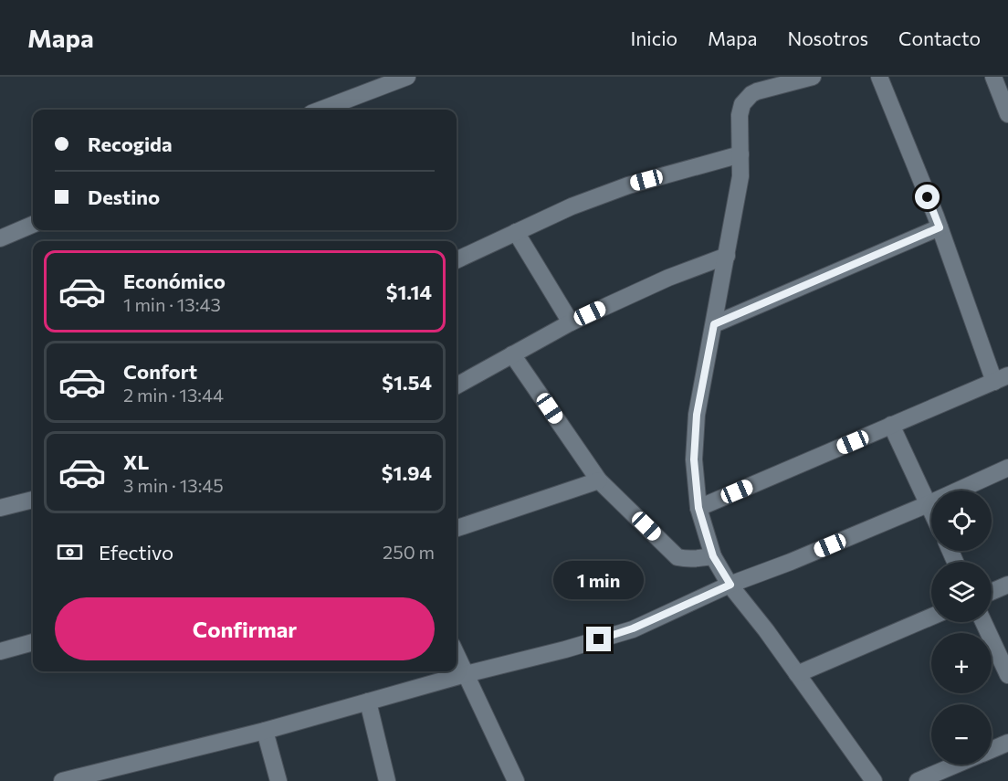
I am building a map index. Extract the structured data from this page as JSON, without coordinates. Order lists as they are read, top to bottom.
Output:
{
  "page": {
    "header": "Mapa",
    "nav": [
      "Inicio",
      "Mapa",
      "Nosotros",
      "Contacto"
    ],
    "banner": ["Recogida", "Destino"],
    "list": [
      {
        "name": "Económico",
        "note": "1 min · 13:43",
        "value": "$1.14"
      },
      {
        "name": "Confort",
        "note": "2 min · 13:44",
        "value": "$1.54"
      },
      {
        "name": "XL",
        "note": "3 min · 13:45",
        "value": "$1.94"
      }
    ],
    "map_buttons": ["+", "−"],
    "pay": ["Efectivo", "250 m"],
    "bubble": "1 min",
    "buttons": "Confirmar"
  }
}
